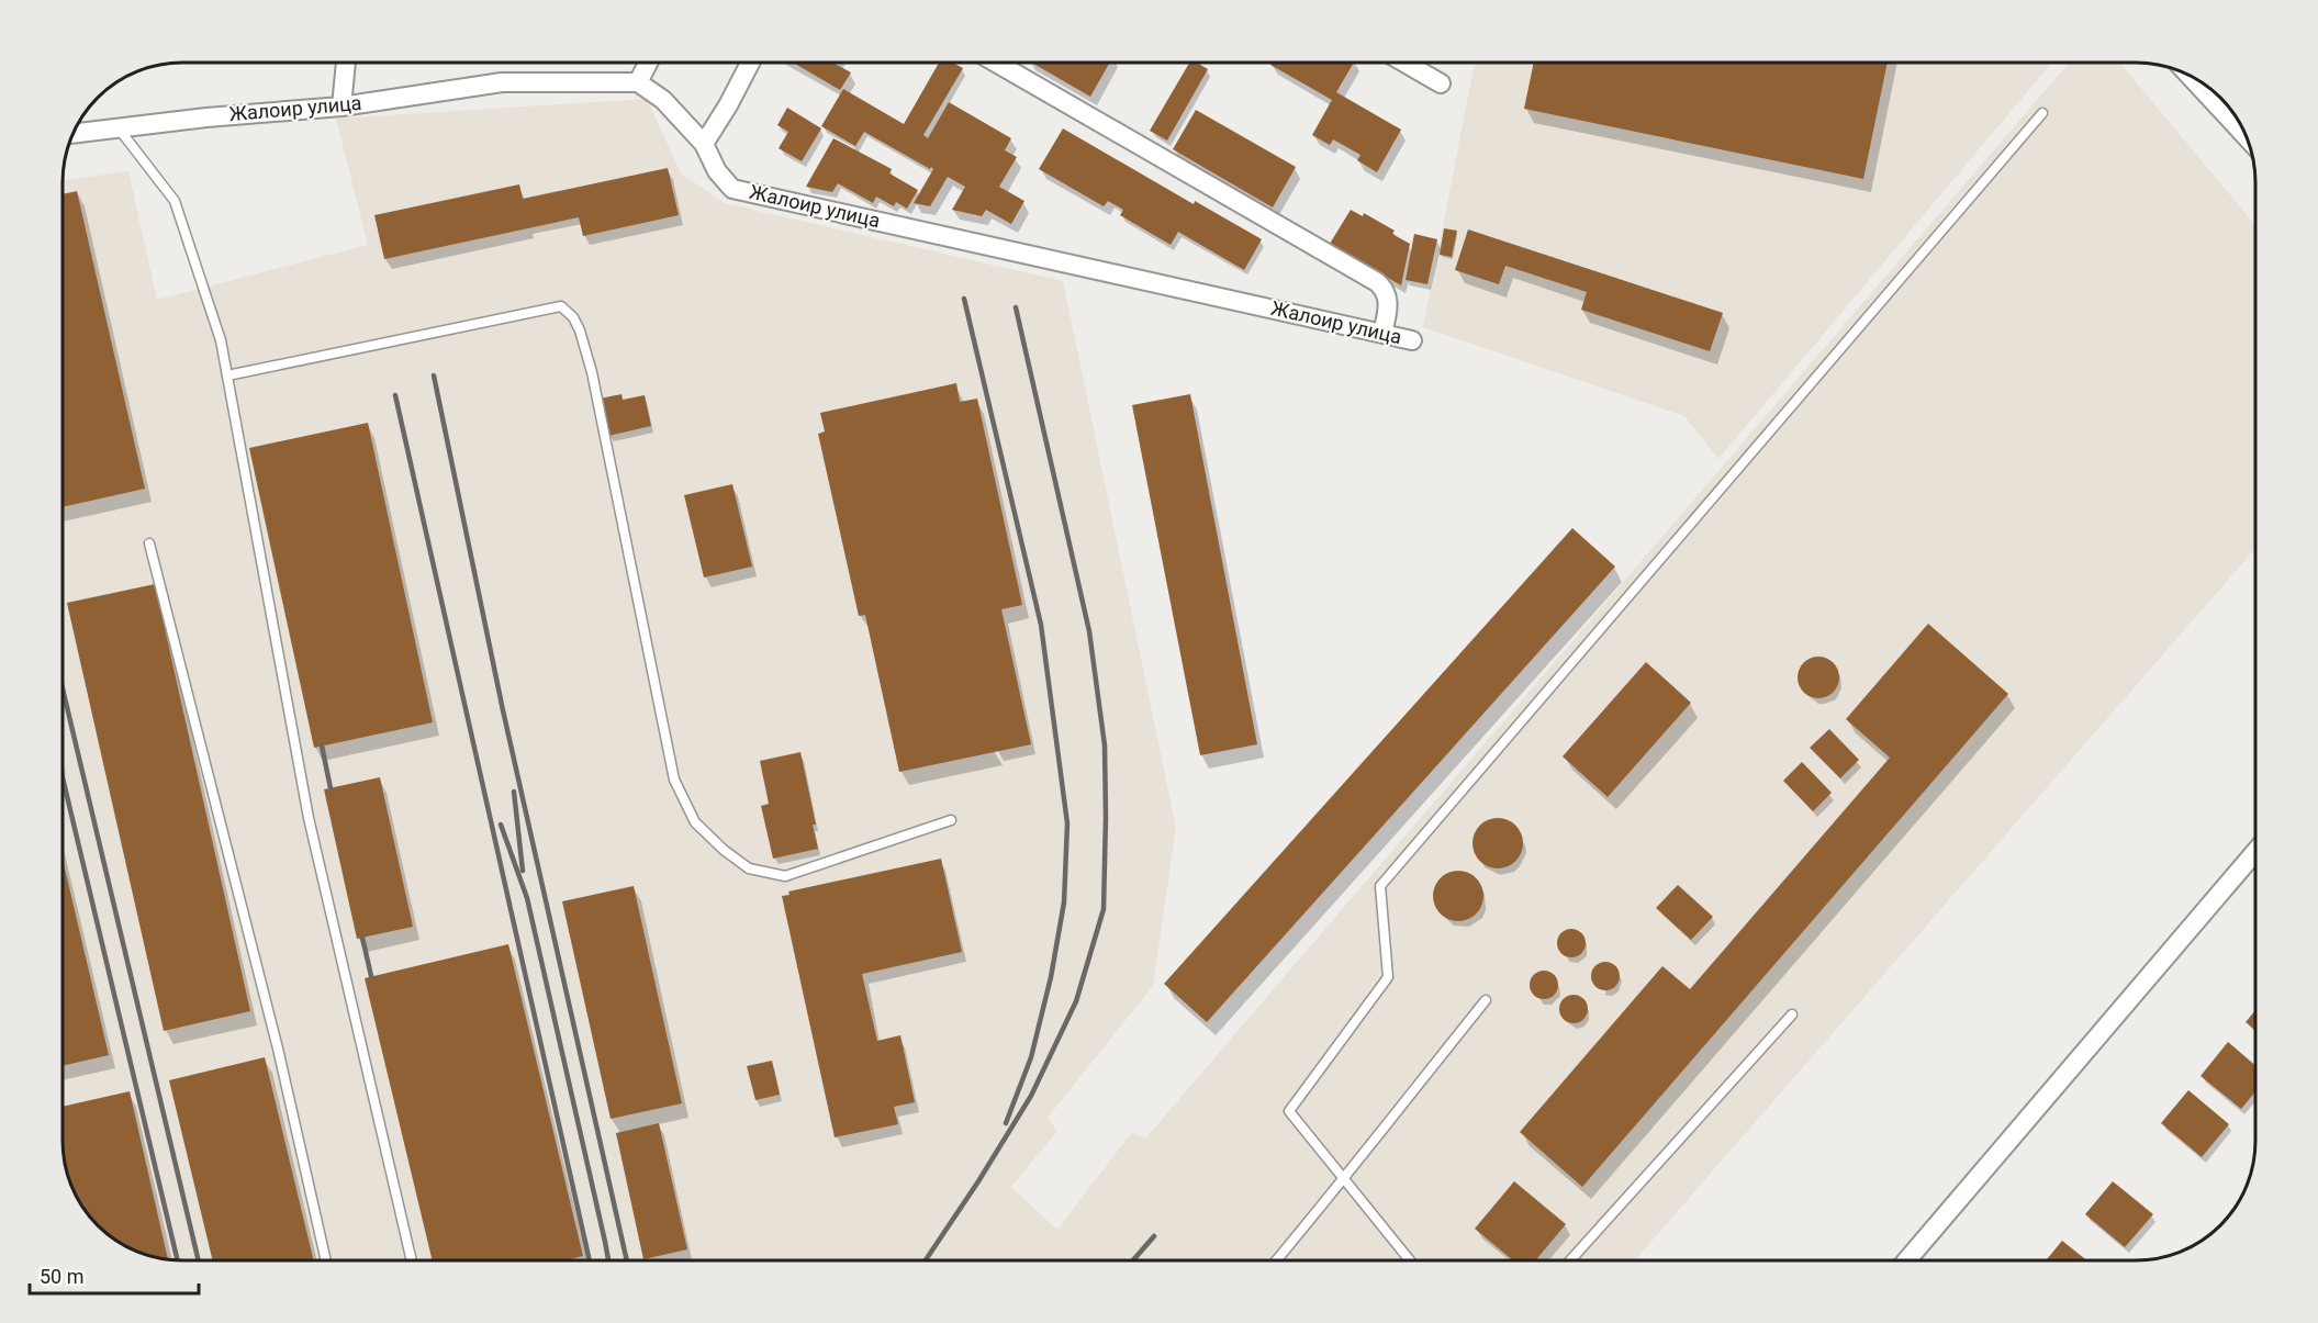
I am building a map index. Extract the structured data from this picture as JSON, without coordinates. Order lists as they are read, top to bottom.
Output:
{
  "streets": {
    "street": ["Жалоир улица"]
  },
  "scale_bar": "50 m"
}
